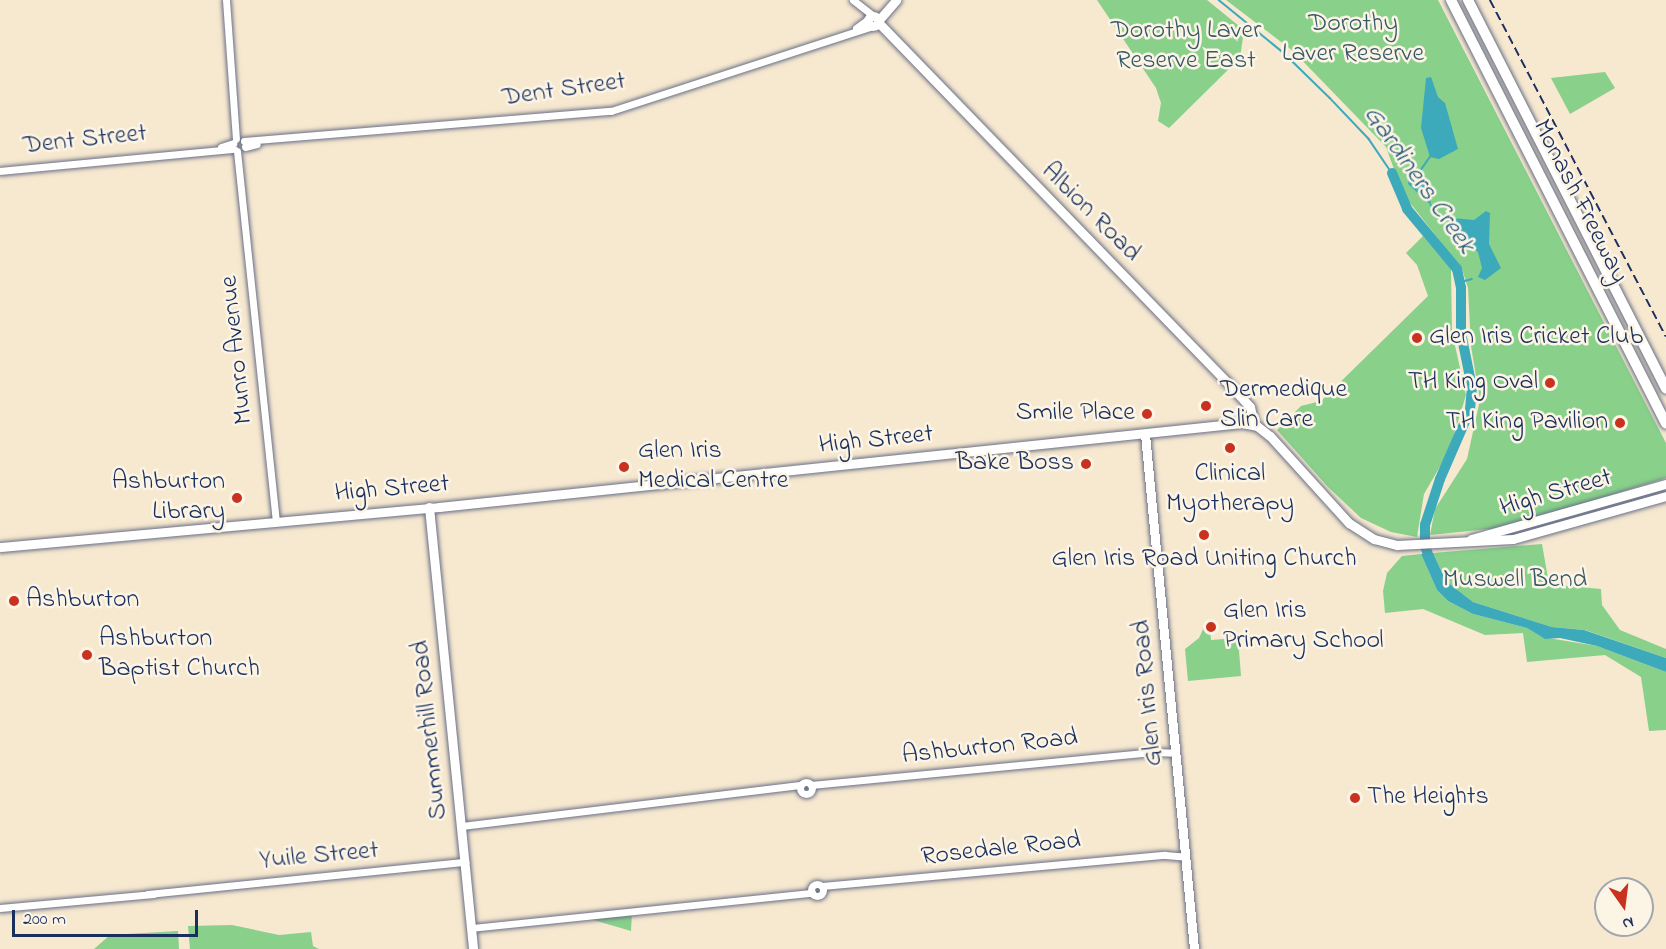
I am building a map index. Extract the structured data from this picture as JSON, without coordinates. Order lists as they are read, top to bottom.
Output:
{
  "streets": {
    "highway": ["Monash Freeway"],
    "main road": [
      "Albion Road",
      "High Street",
      "Glen Iris Road",
      "Summerhill Road"
    ],
    "street": [
      "Dent Street",
      "Munro Avenue",
      "Ashburton Road",
      "Rosedale Road",
      "Yuile Street"
    ]
  },
  "crossings": [
    ["Dent Street", "Albion Road"],
    ["Dent Street", "Munro Avenue"],
    ["Albion Road", "High Street"],
    ["Munro Avenue", "High Street"],
    ["High Street", "Glen Iris Road"],
    ["High Street", "Summerhill Road"],
    ["Glen Iris Road", "Ashburton Road"],
    ["Glen Iris Road", "Rosedale Road"],
    ["Summerhill Road", "Ashburton Road"],
    ["Summerhill Road", "Rosedale Road"],
    ["Summerhill Road", "Yuile Street"]
  ],
  "water": ["Gardiners Creek"],
  "parks": ["Dorothy Laver Reserve", "Dorothy Laver Reserve East", "Muswell Bend"],
  "places": [
    "Glen Iris Cricket Club",
    "TH King Oval",
    "Dermedique Slin Care",
    "Smile Place",
    "TH King Pavilion",
    "Clinical Myotherapy",
    "Bake Boss",
    "Glen Iris Medical Centre",
    "Ashburton Library",
    "Glen Iris Road Uniting Church",
    "Ashburton",
    "Glen Iris Primary School",
    "Ashburton Baptist Church",
    "The Heights"
  ],
  "scale_bar": "200 m",
  "north": "bottom"
}
